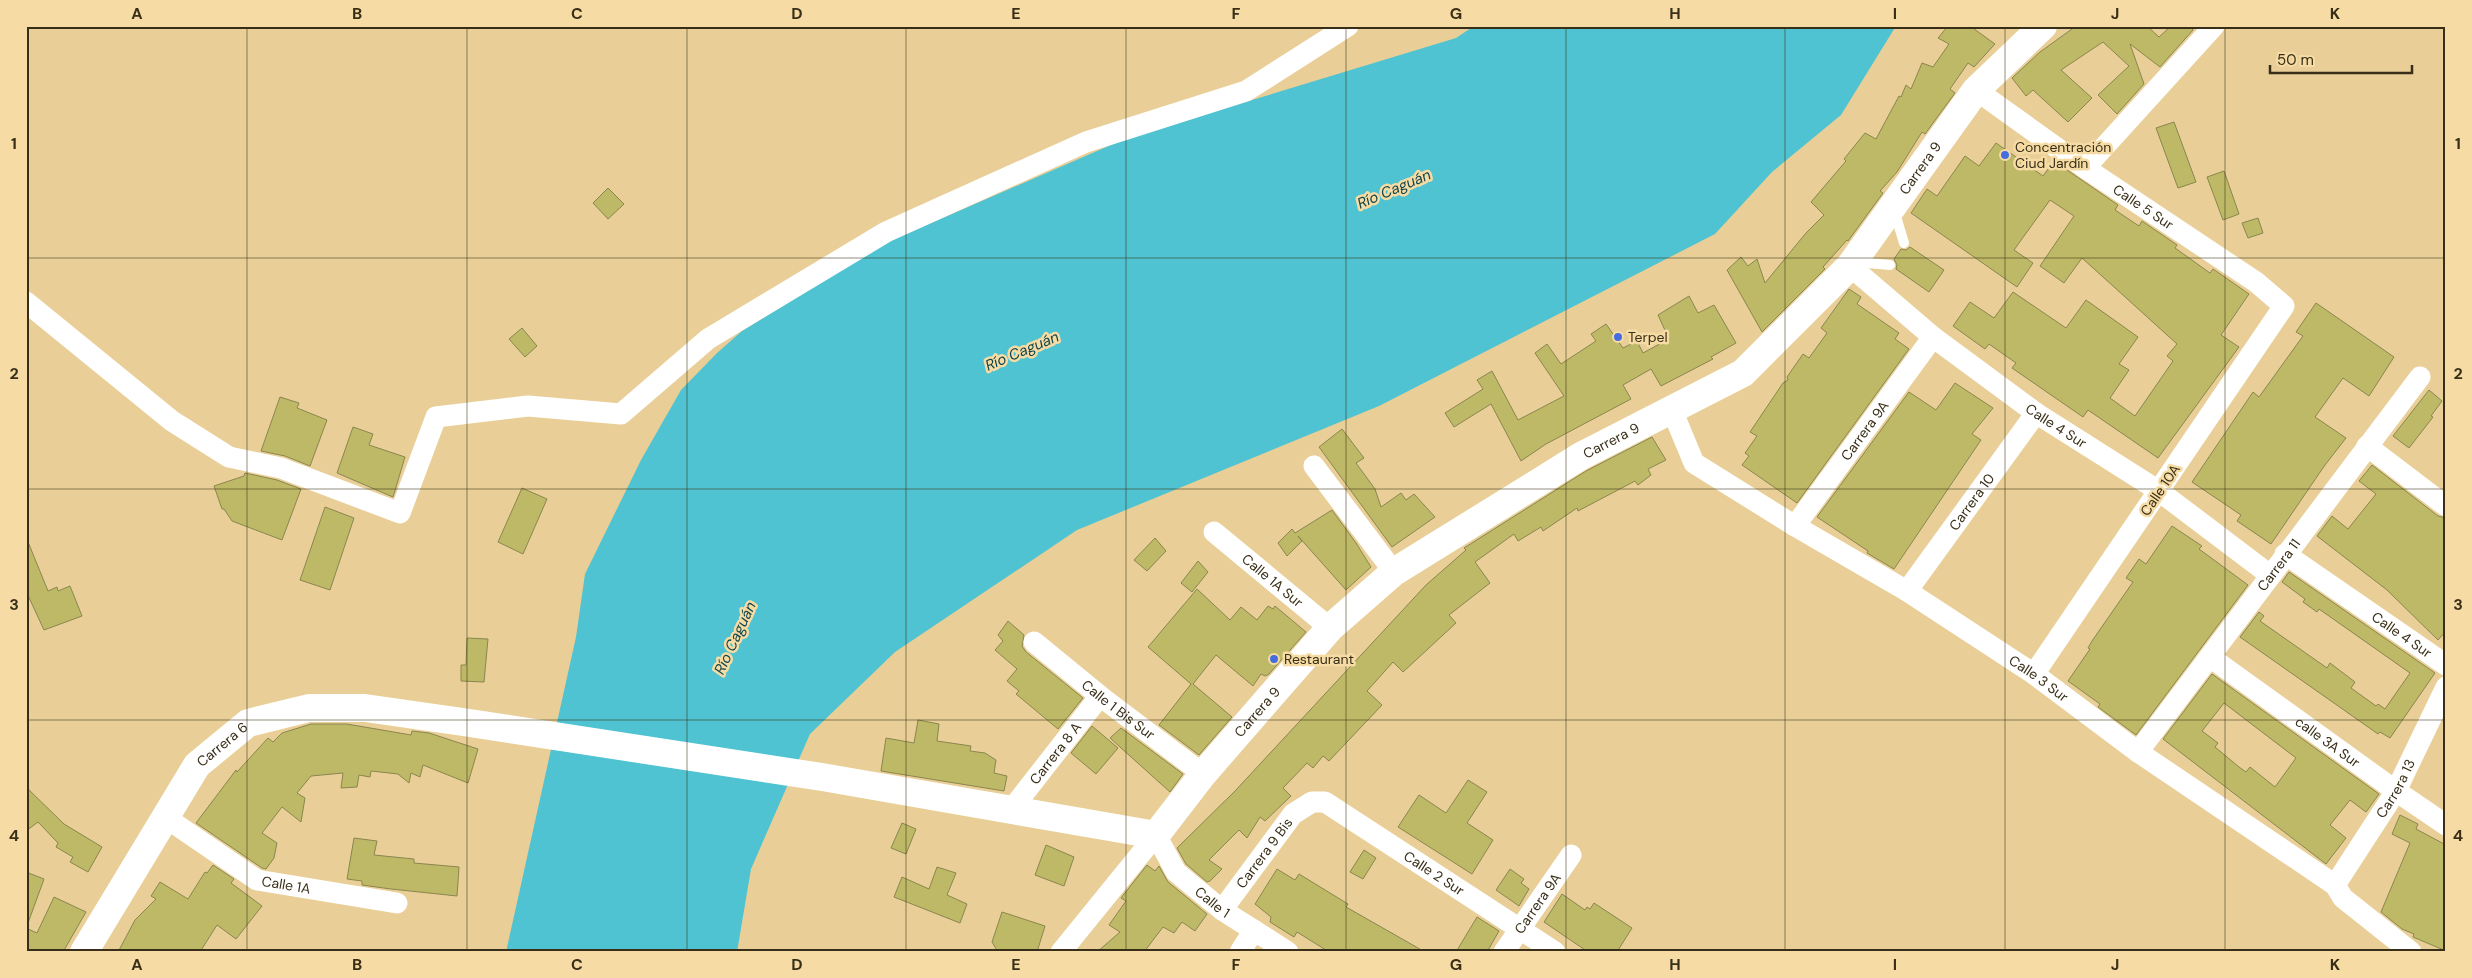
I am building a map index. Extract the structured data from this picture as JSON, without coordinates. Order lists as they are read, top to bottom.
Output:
{
  "streets": {
    "main road": ["Carrera 9", "Carrera 6"],
    "street": [
      "Calle 5 Sur",
      "Calle 4 Sur",
      "Carrera 9A",
      "Calle 10A",
      "Carrera 10",
      "Carrera 11",
      "Calle 1A Sur",
      "Calle 3 Sur",
      "Calle 1 Bis Sur",
      "calle 3A Sur",
      "Carrera 8 A",
      "Carrera 13",
      "Carrera 9 Bis",
      "Calle 2 Sur",
      "Calle 1A",
      "Calle 1"
    ]
  },
  "crossings": [
    ["Carrera 9", "Calle 5 Sur"],
    ["Carrera 9", "Calle 4 Sur"],
    ["Carrera 9", "Calle 1A Sur"],
    ["Carrera 9", "Calle 3 Sur"],
    ["Carrera 9", "Calle 1 Bis Sur"],
    ["Carrera 9", "Calle 1"],
    ["Calle 5 Sur", "Calle 10A"],
    ["Calle 4 Sur", "Carrera 9A"],
    ["Calle 4 Sur", "Calle 10A"],
    ["Calle 4 Sur", "Carrera 10"],
    ["Calle 4 Sur", "Carrera 11"],
    ["Carrera 9A", "Calle 3 Sur"],
    ["Carrera 9A", "Calle 2 Sur"],
    ["Calle 10A", "Calle 3 Sur"],
    ["Carrera 10", "Calle 3 Sur"],
    ["Carrera 11", "Calle 3 Sur"],
    ["Carrera 11", "calle 3A Sur"],
    ["Calle 3 Sur", "Carrera 13"],
    ["Calle 1 Bis Sur", "Carrera 8 A"],
    ["calle 3A Sur", "Carrera 13"],
    ["Carrera 6", "Carrera 8 A"],
    ["Carrera 6", "Calle 1A"],
    ["Carrera 9 Bis", "Calle 2 Sur"],
    ["Carrera 9 Bis", "Calle 1"]
  ],
  "water": ["Río Caguán"],
  "places": ["Concentración Ciud Jardín", "Terpel", "Restaurant"],
  "scale_bar": "50 m",
  "grid": {
    "columns": [
      "A",
      "B",
      "C",
      "D",
      "E",
      "F",
      "G",
      "H",
      "I",
      "J",
      "K"
    ],
    "rows": [
      "1",
      "2",
      "3",
      "4"
    ]
  }
}
